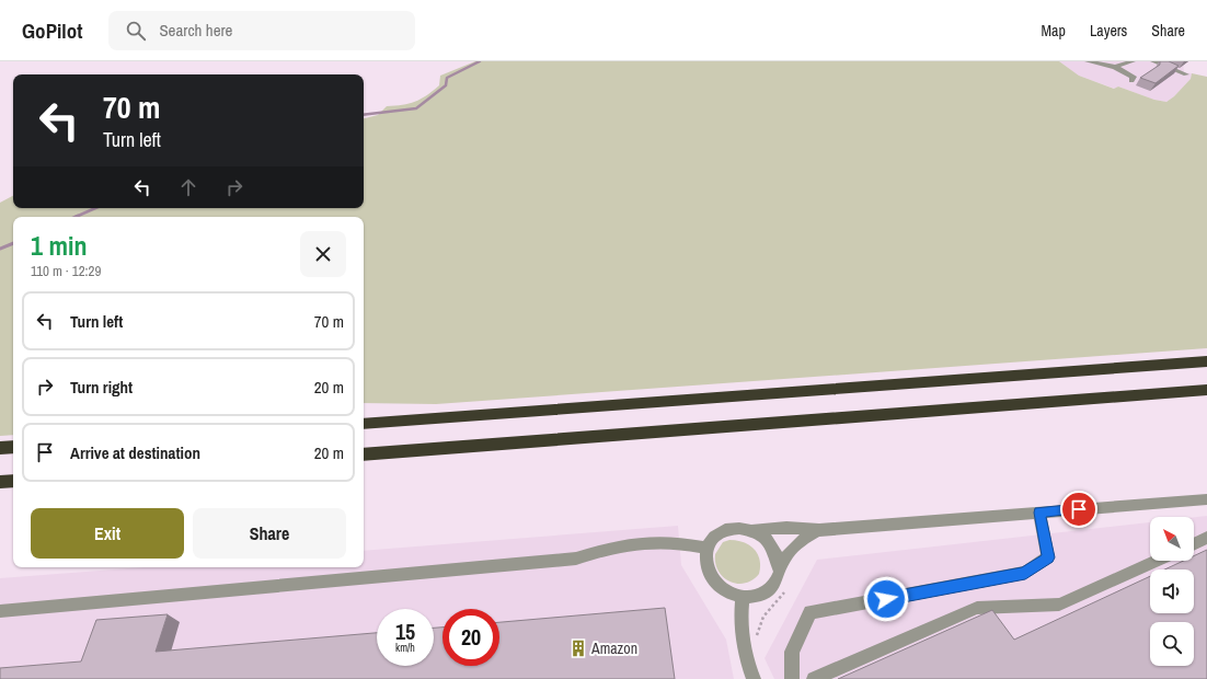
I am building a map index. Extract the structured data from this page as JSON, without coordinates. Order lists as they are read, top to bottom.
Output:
{
  "places": {
    "building": ["Amazon"]
  },
  "north": "top left",
  "page": {
    "header": "GoPilot",
    "search": "Search here",
    "nav": ["Map", "Layers", "Share"],
    "turn": ["70 m", "Turn left"],
    "heading": ["1 min", "110 m · 12:29"],
    "list": [
      {
        "name": "Turn left",
        "value": "70 m"
      },
      {
        "name": "Turn right",
        "value": "20 m"
      },
      {
        "name": "Arrive at destination",
        "value": "20 m"
      }
    ],
    "buttons": ["Exit", "Share"],
    "speed": "15 km/h",
    "limit": "20"
  }
}
